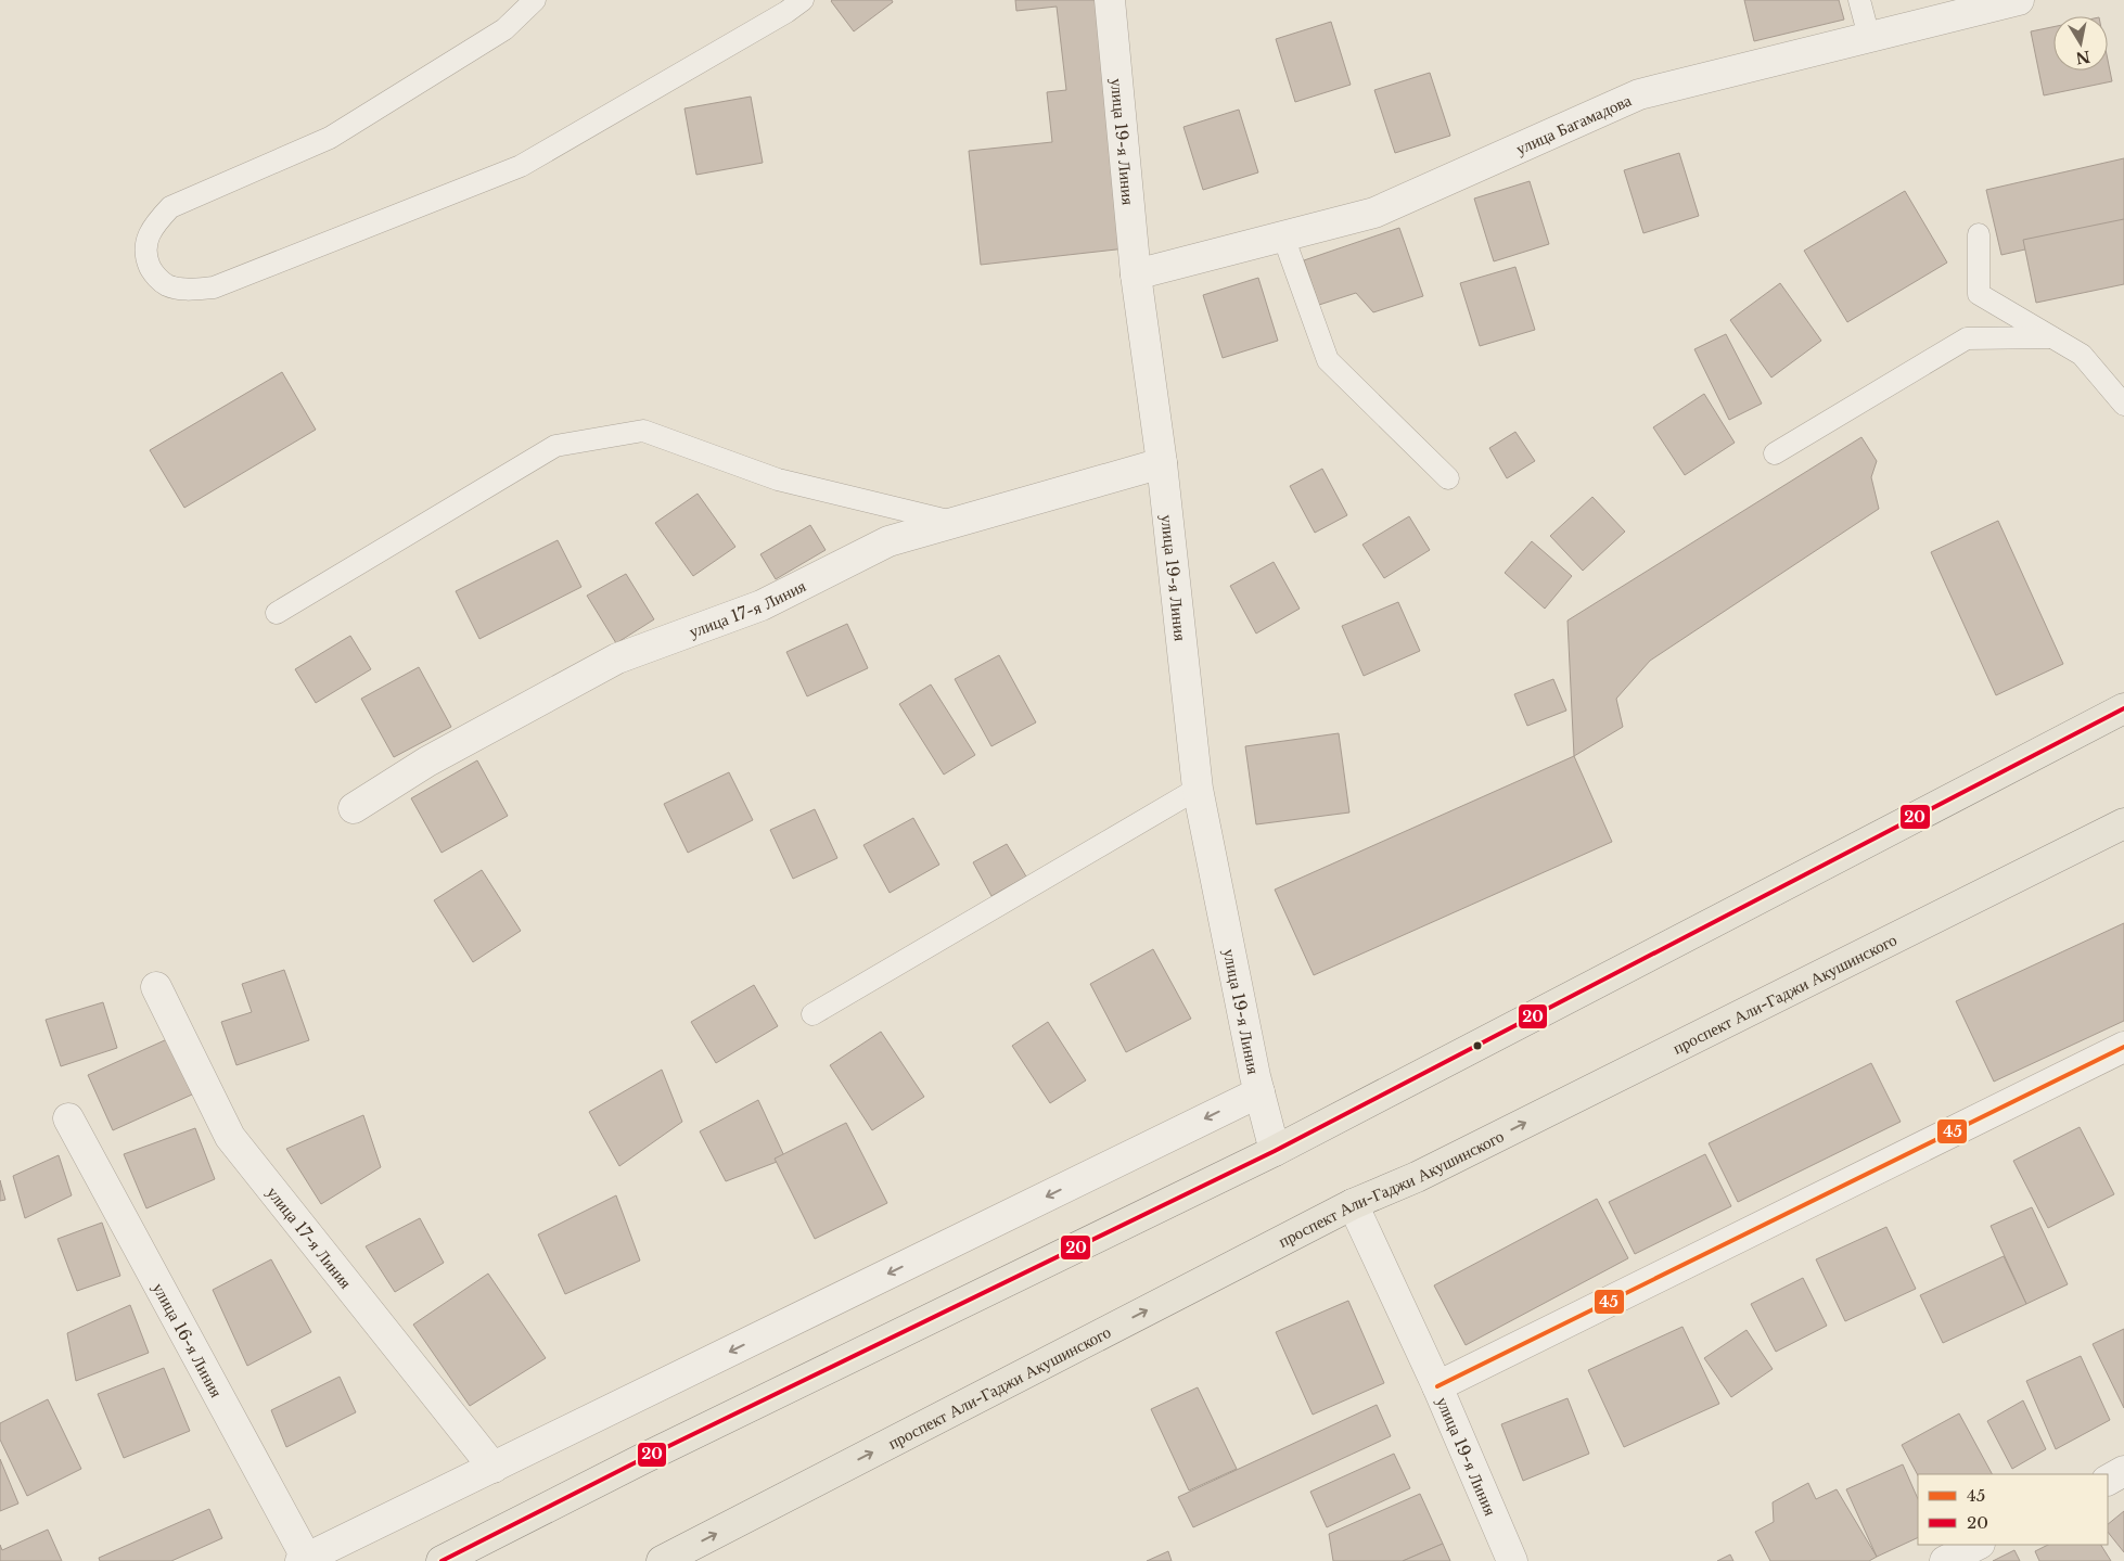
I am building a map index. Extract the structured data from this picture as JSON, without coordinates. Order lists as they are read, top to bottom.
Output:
{
  "streets": {
    "main road": ["проспект Али-Гаджи Акушинского"],
    "street": [
      "улица Багамадова",
      "улица 19-я Линия",
      "улица 17-я Линия",
      "улица 16-я Линия"
    ]
  },
  "crossings": [
    ["улица Багамадова", "улица 19-я Линия"],
    ["улица 19-я Линия", "улица 17-я Линия"],
    ["улица 19-я Линия", "проспект Али-Гаджи Акушинского"]
  ],
  "lines": ["transit line 20", "transit line 45"],
  "legend": ["45", "20"],
  "north": "bottom"
}
